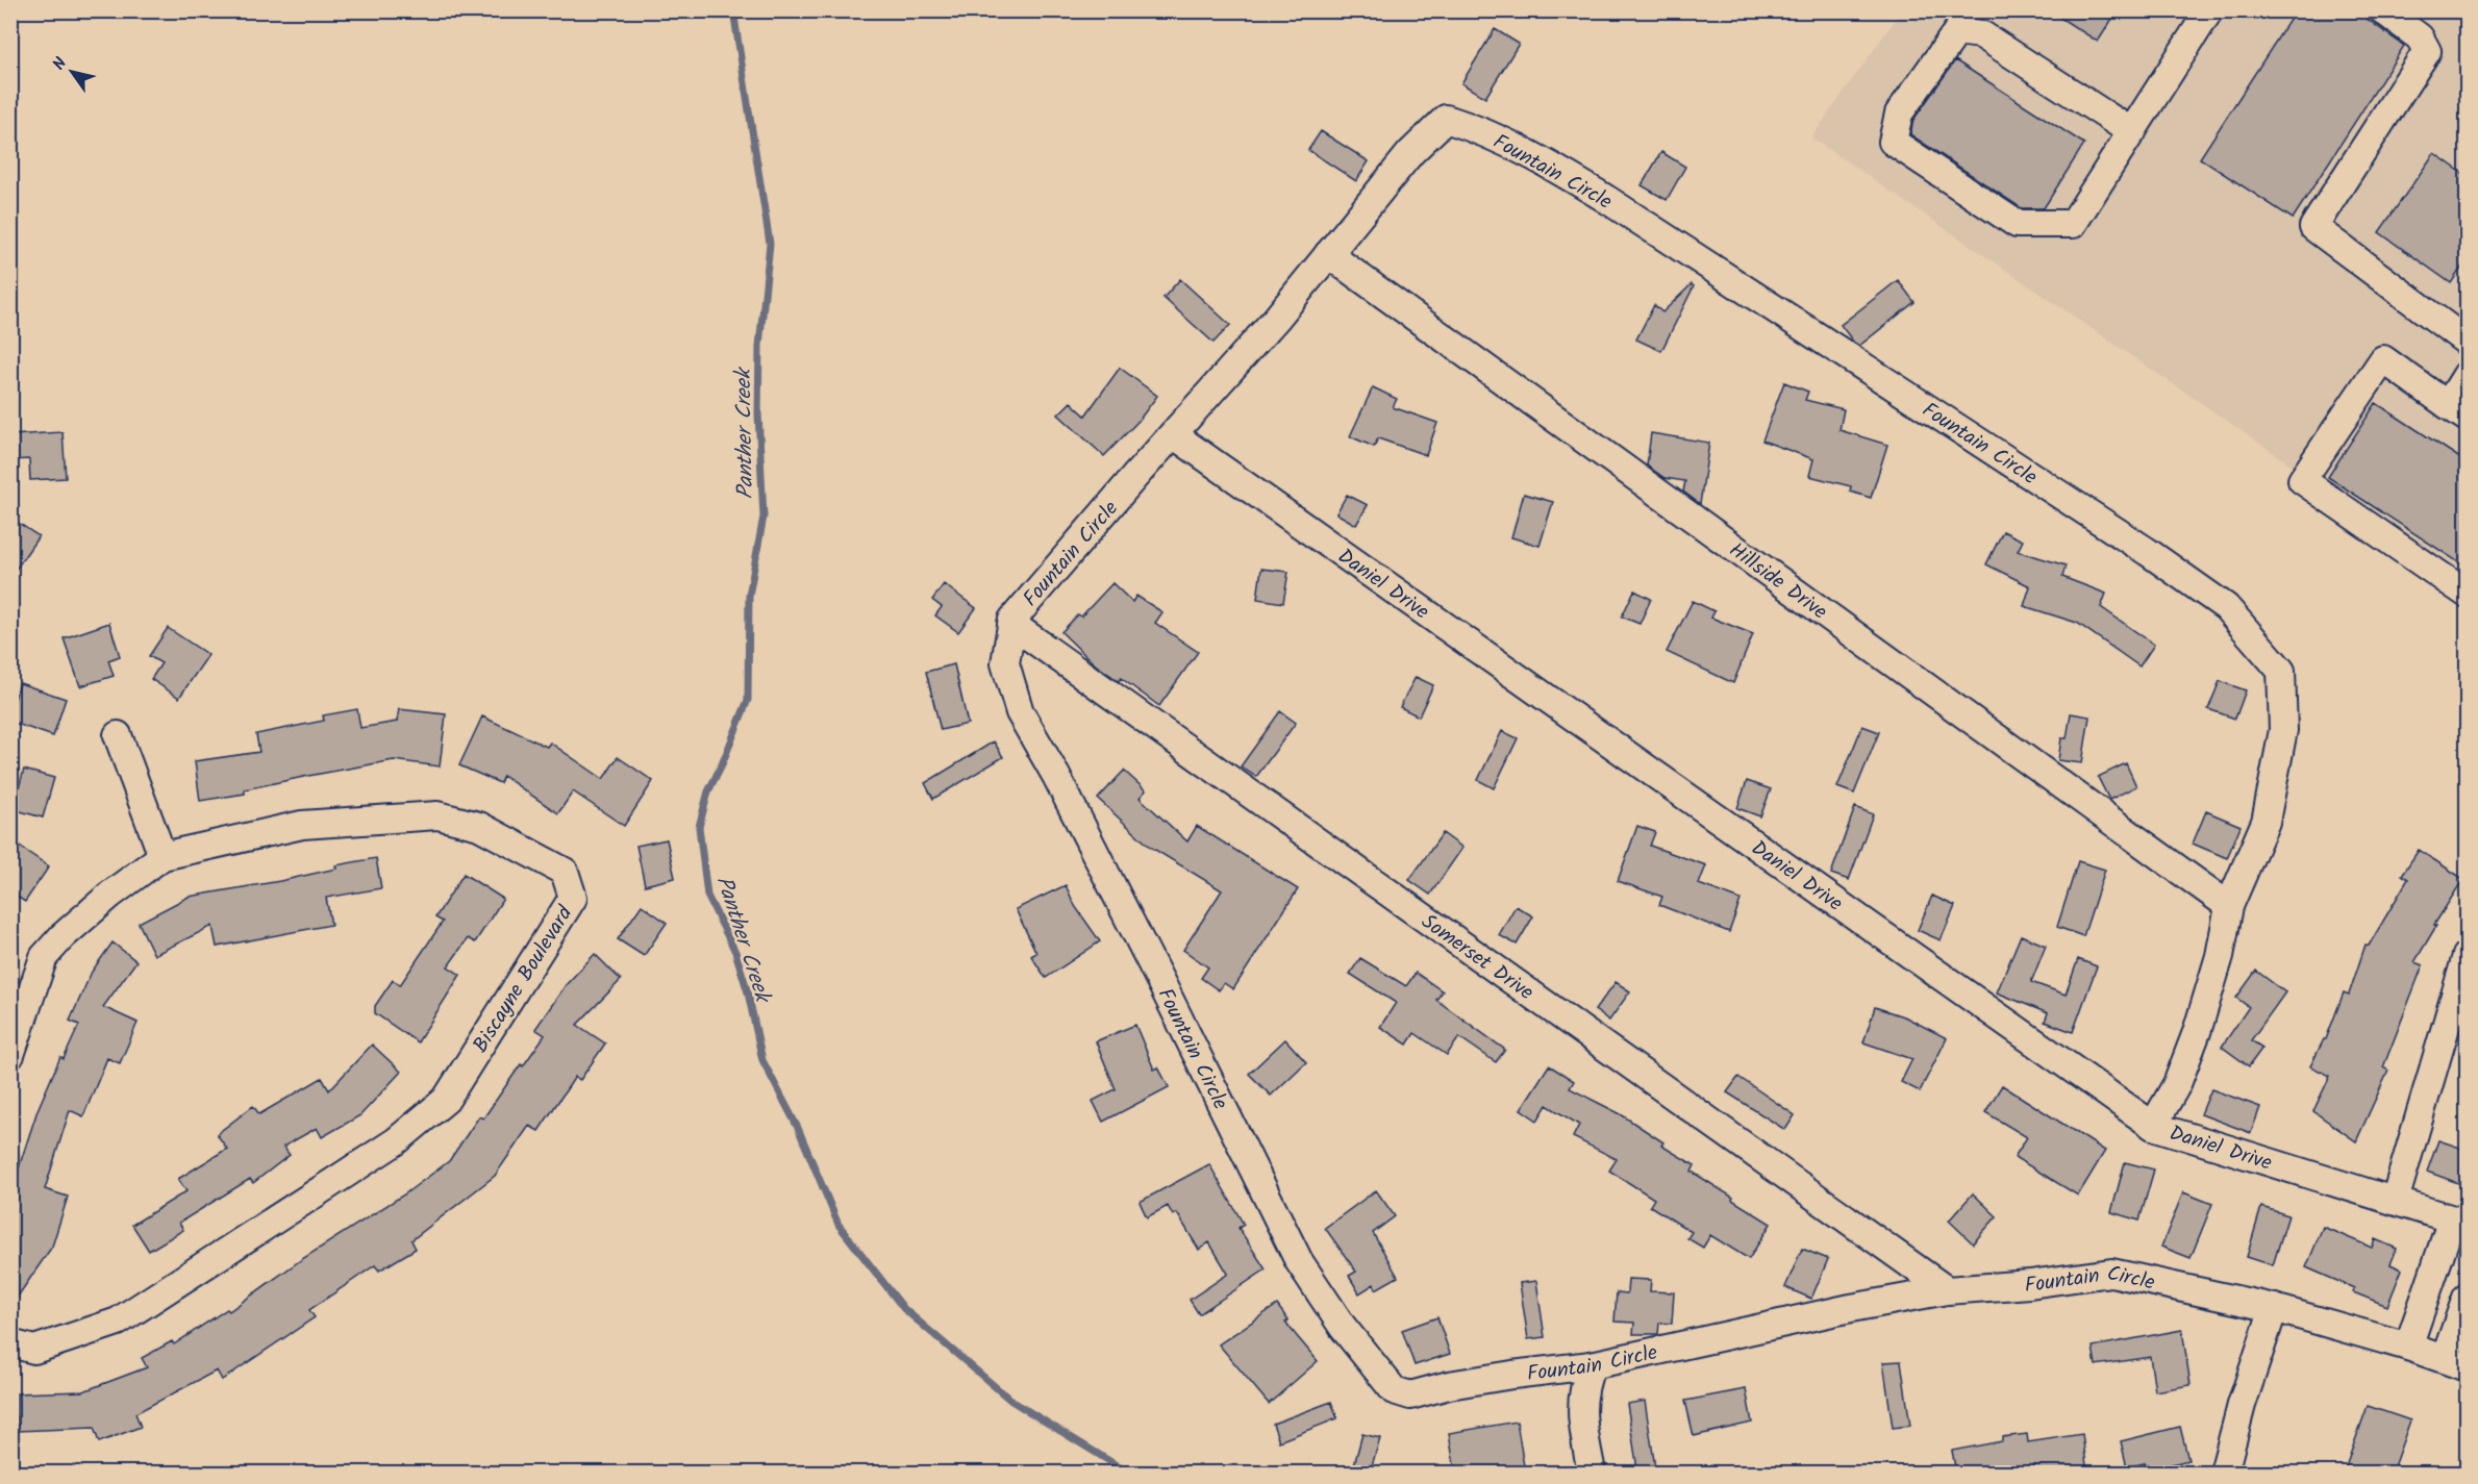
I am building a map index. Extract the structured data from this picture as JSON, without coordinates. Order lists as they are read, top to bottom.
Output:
{
  "streets": {
    "street": [
      "Fountain Circle",
      "Hillside Drive",
      "Daniel Drive",
      "Somerset Drive",
      "Biscayne Boulevard"
    ]
  },
  "crossings": [
    ["Fountain Circle", "Hillside Drive"],
    ["Fountain Circle", "Daniel Drive"],
    ["Fountain Circle", "Somerset Drive"]
  ],
  "water": ["Panther Creek"],
  "north": "top left"
}
